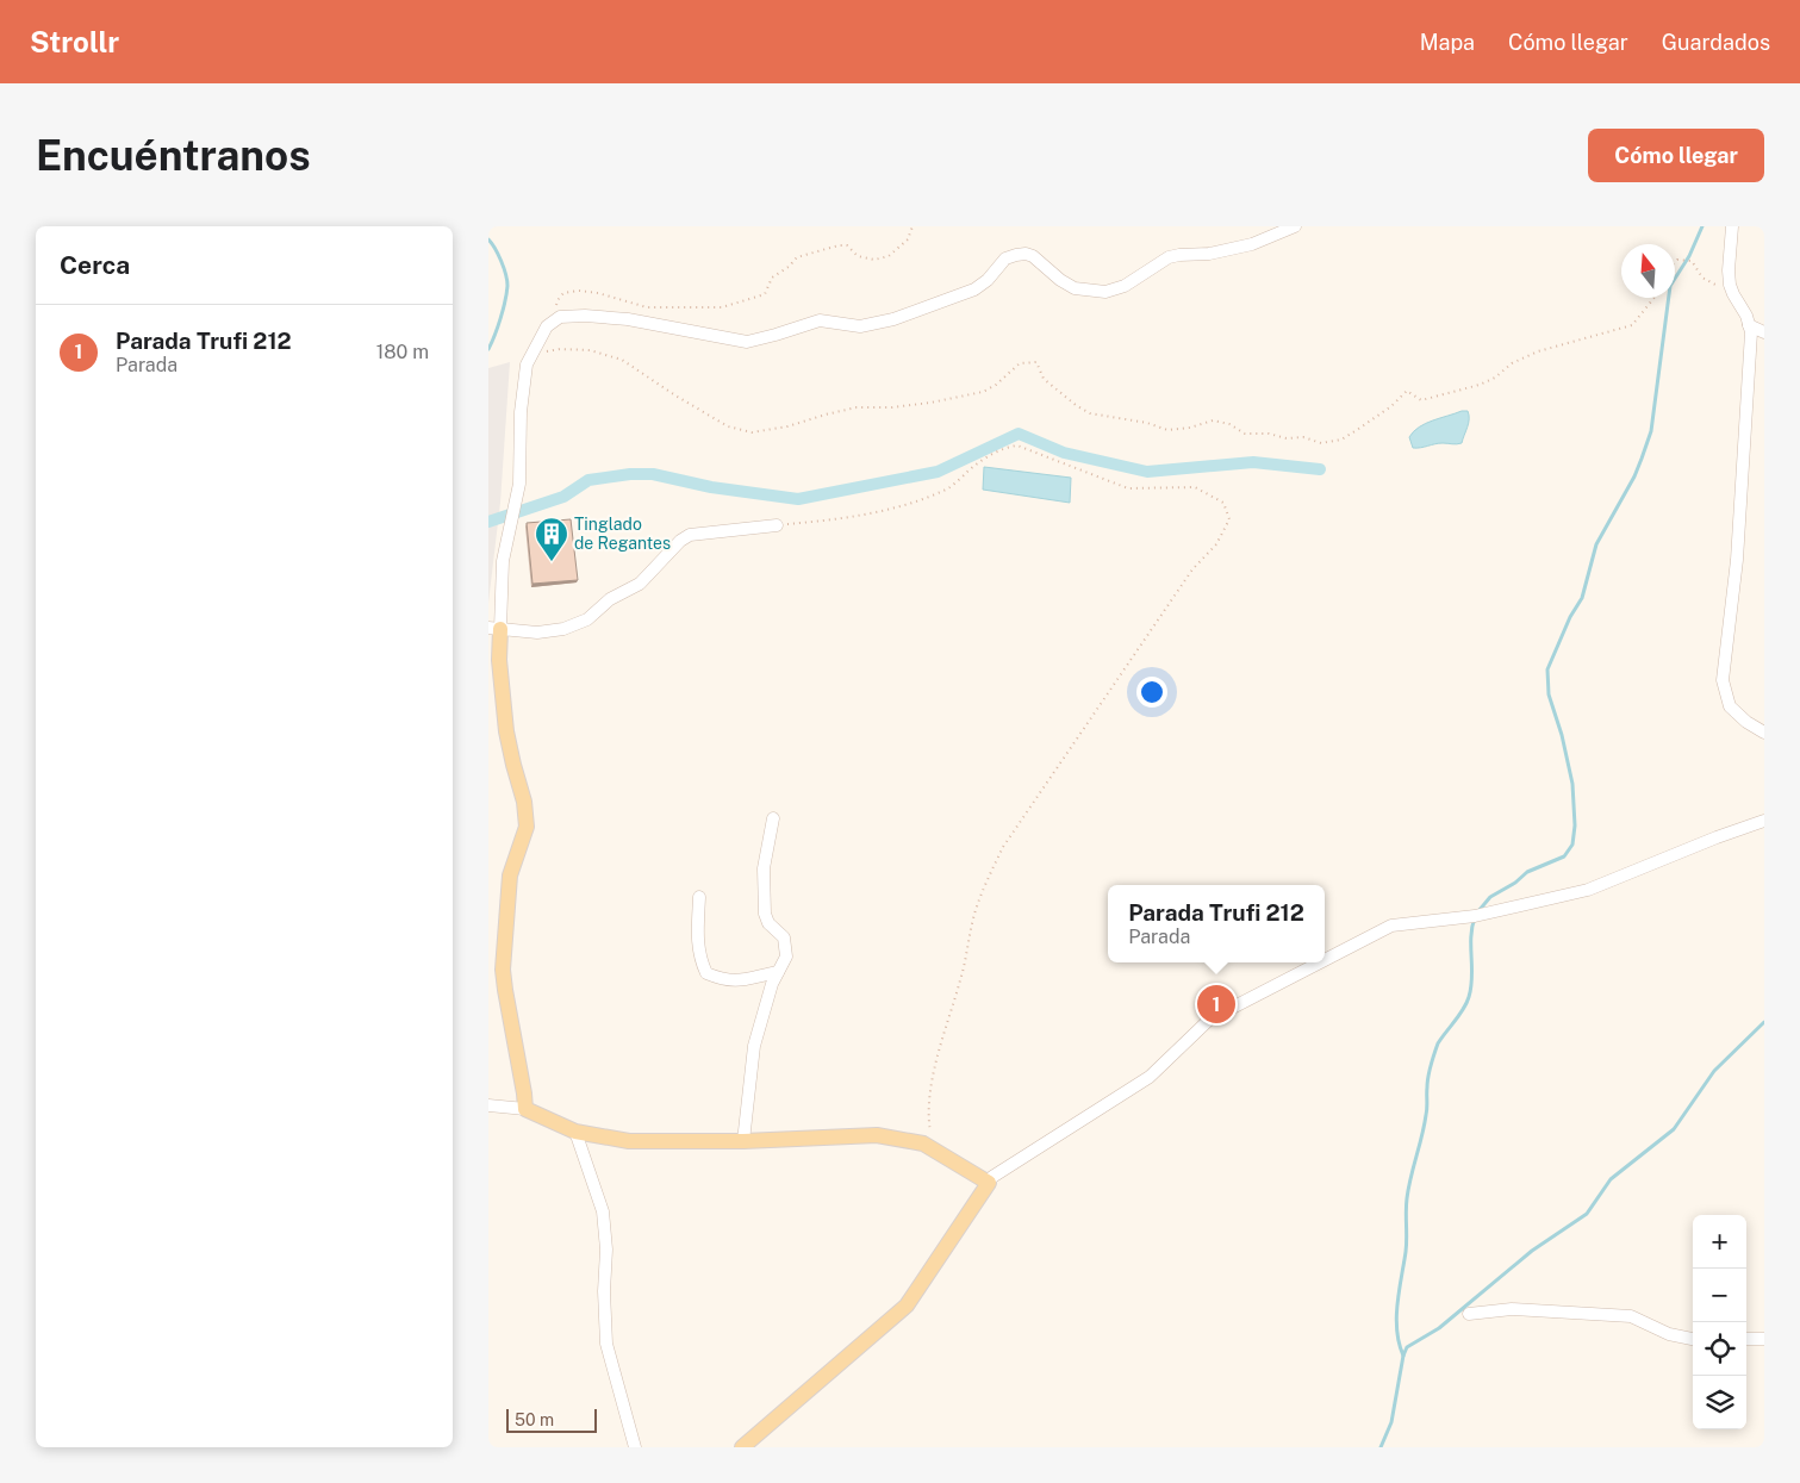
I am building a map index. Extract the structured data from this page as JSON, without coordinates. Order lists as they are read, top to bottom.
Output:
{
  "places": {
    "building": ["Tinglado de Regantes"]
  },
  "scale_bar": "50 m",
  "north": "top",
  "page": {
    "header": "Strollr",
    "nav": ["Mapa", "Cómo llegar", "Guardados"],
    "buttons": "Cómo llegar",
    "title": "Encuéntranos",
    "heading": "Cerca",
    "list": [
      {
        "mark": "1",
        "name": "Parada Trufi 212",
        "note": "Parada",
        "value": "180 m"
      }
    ],
    "popup": ["Parada Trufi 212", "Parada"],
    "pins": "1",
    "map_buttons": ["+", "−"],
    "scale": "50 m"
  }
}
